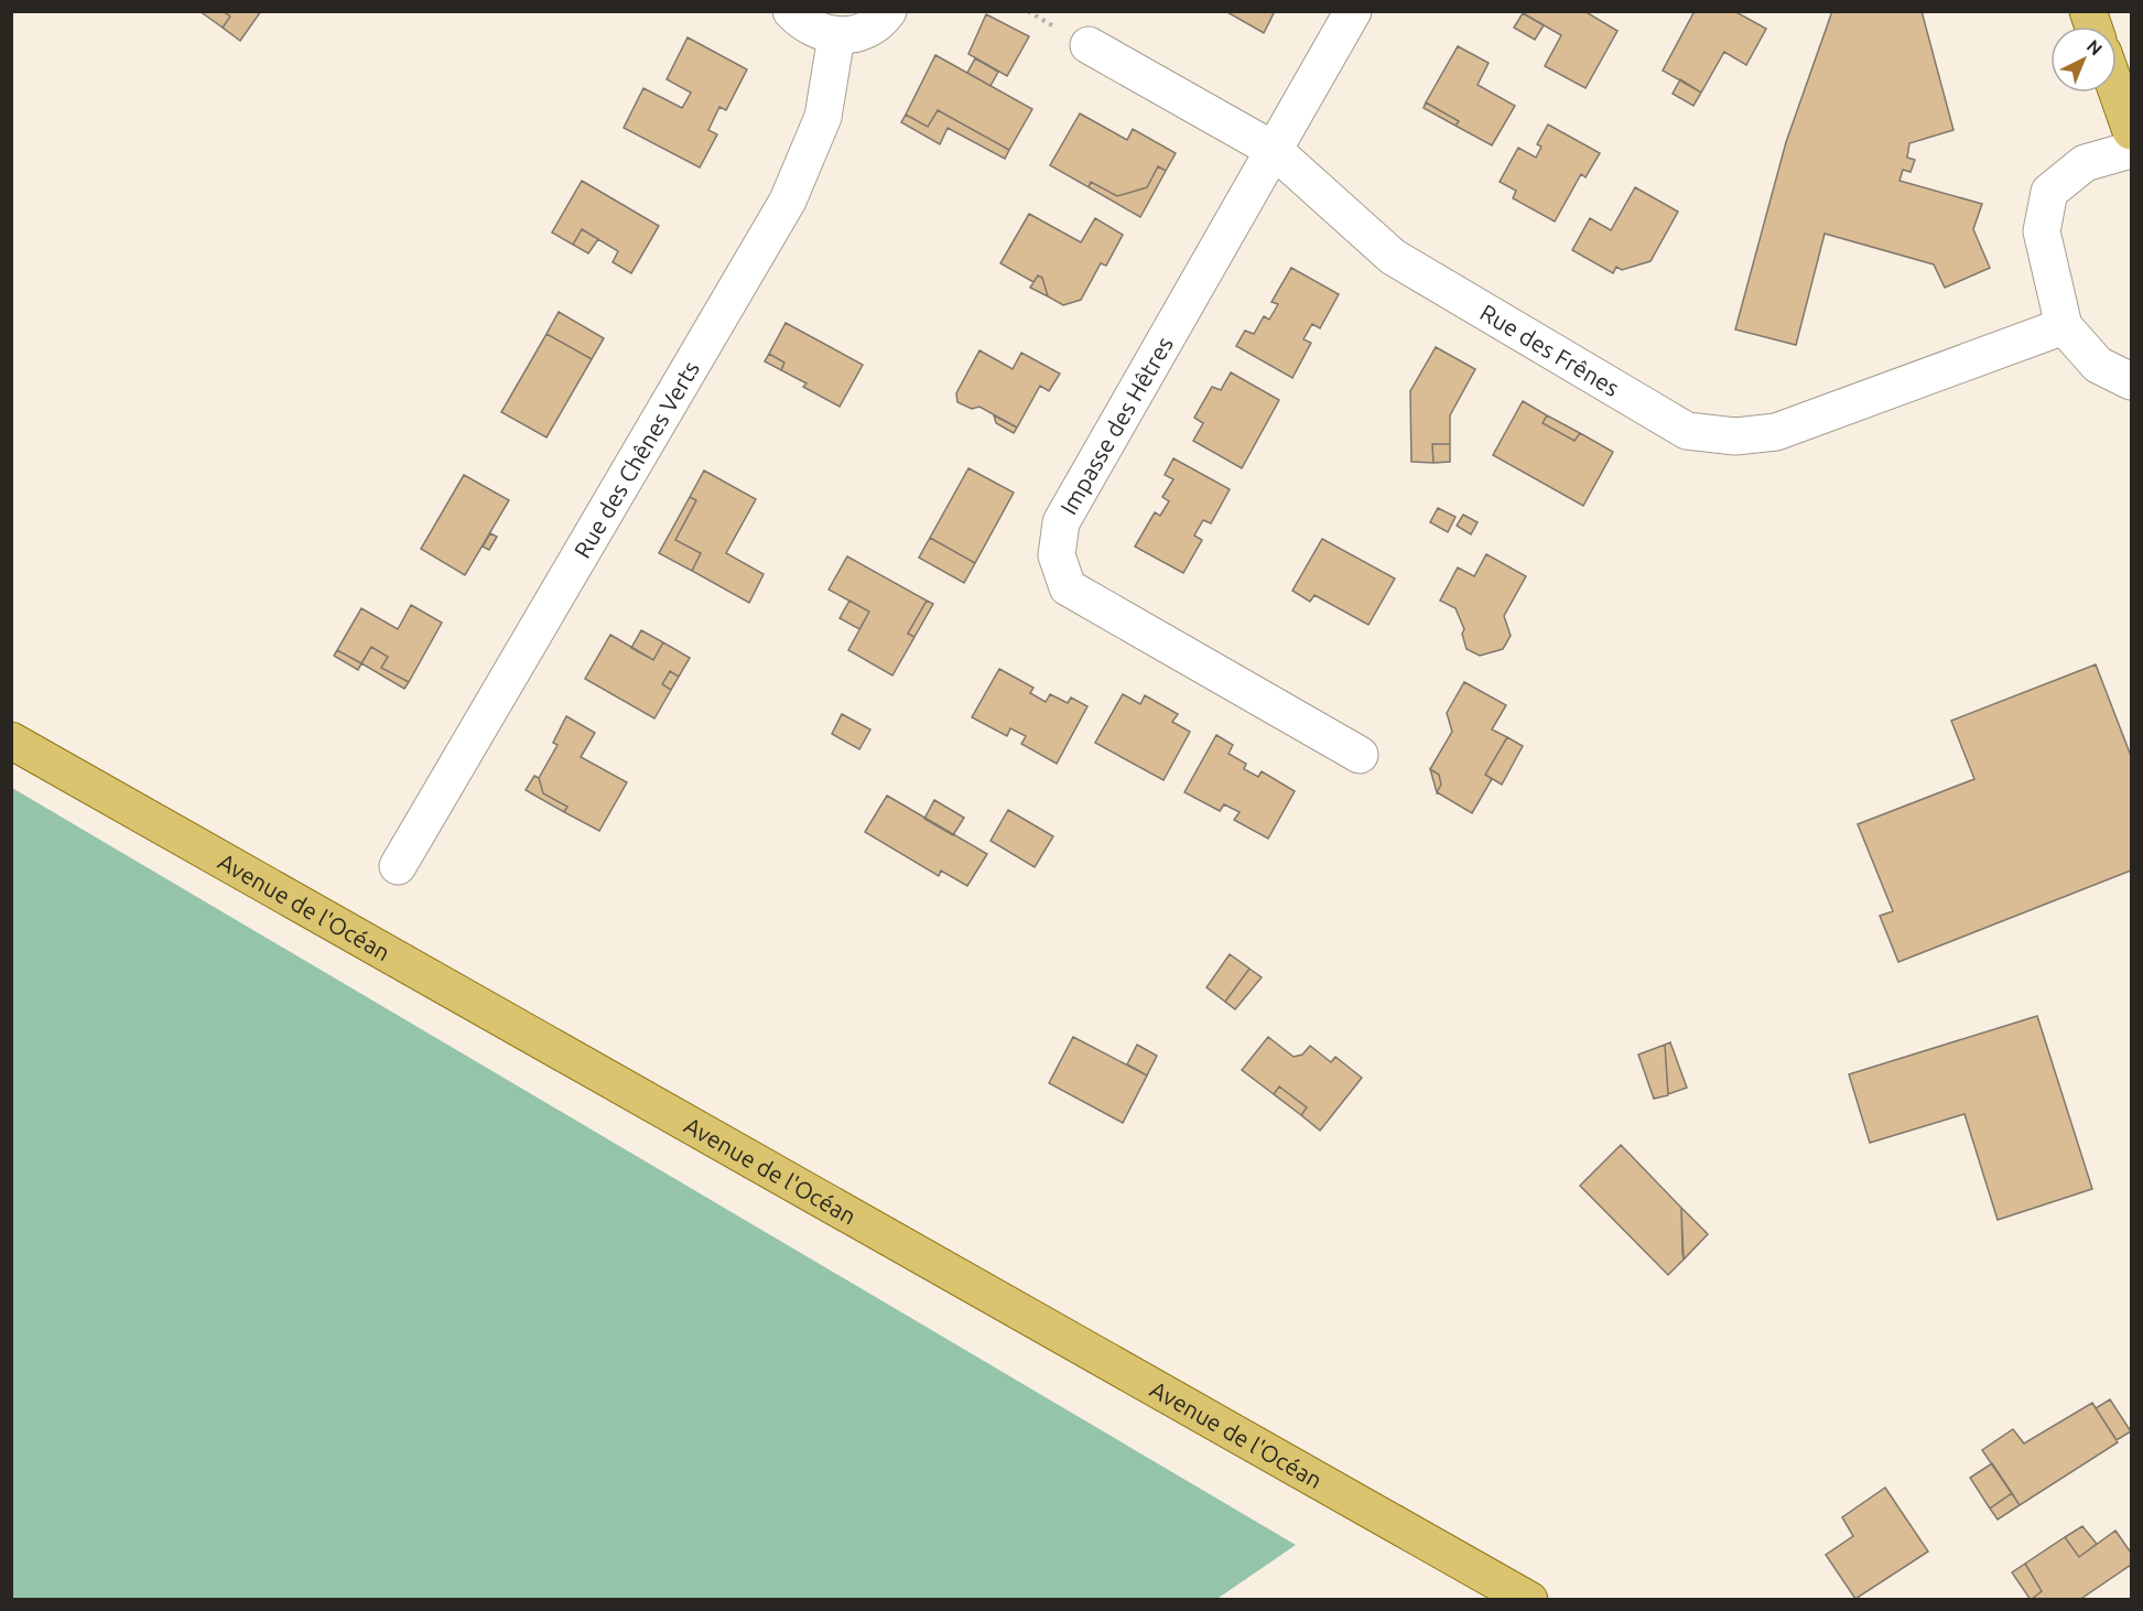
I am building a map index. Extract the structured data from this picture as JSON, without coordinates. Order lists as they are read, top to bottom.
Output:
{
  "streets": {
    "main road": ["Avenue de l'Océan"],
    "street": ["Rue des Frênes", "Impasse des Hêtres", "Rue des Chênes Verts"]
  },
  "crossings": [
    ["Rue des Frênes", "Impasse des Hêtres"]
  ],
  "north": "top right"
}
